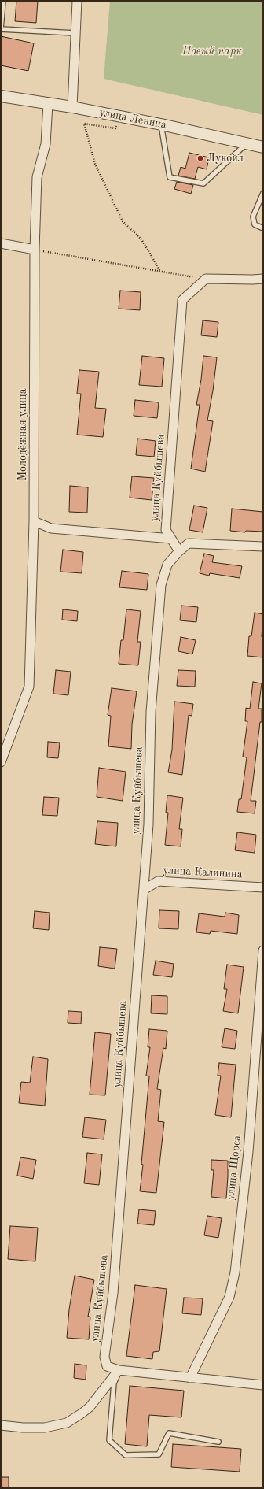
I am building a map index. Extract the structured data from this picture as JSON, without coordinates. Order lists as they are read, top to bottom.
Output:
{
  "streets": {
    "street": [
      "улица Ленина",
      "Молодёжная улица",
      "улица Куйбышева",
      "улица Калинина",
      "улица Щорса"
    ]
  },
  "crossings": [
    ["улица Ленина", "Молодёжная улица"],
    ["улица Куйбышева", "улица Калинина"]
  ],
  "parks": ["Новый парк"],
  "places": ["Лукойл"]
}
